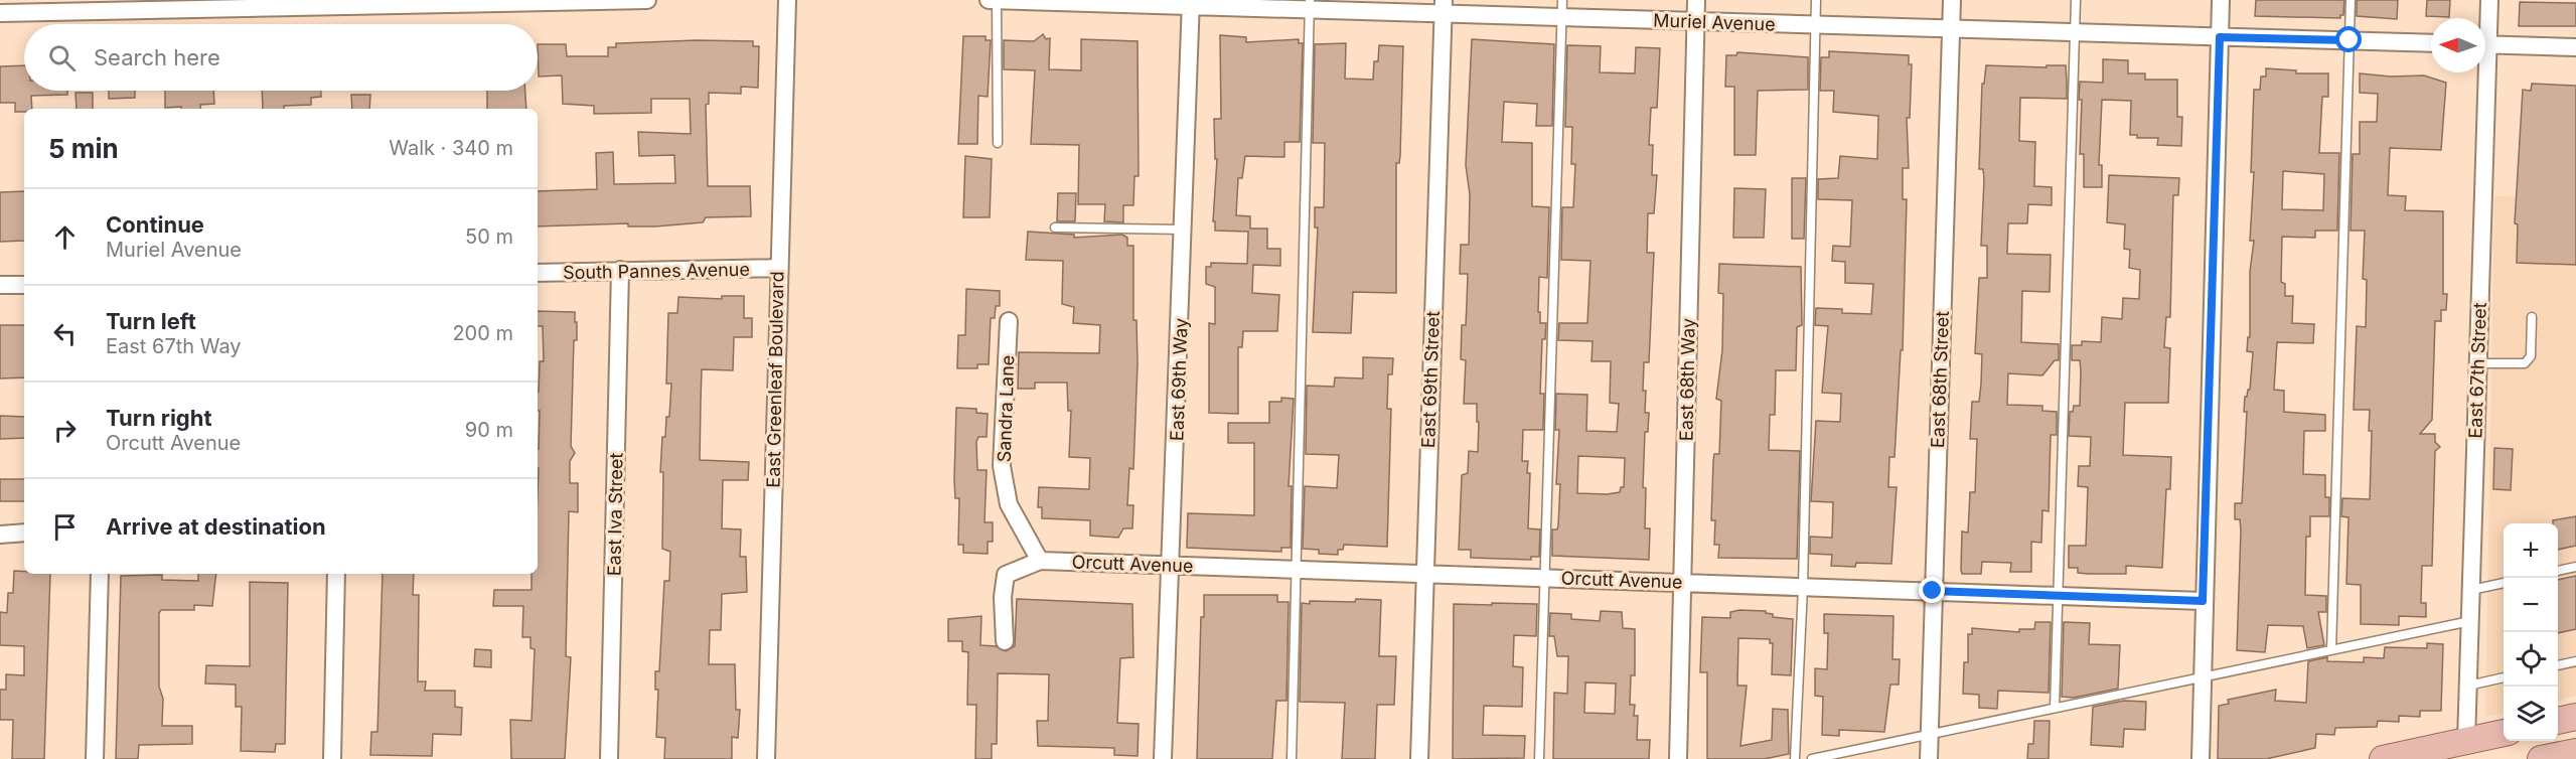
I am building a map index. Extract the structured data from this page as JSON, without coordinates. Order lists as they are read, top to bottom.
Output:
{
  "streets": {
    "street": [
      "Muriel Avenue",
      "South Pannes Avenue",
      "East 67th Street",
      "East Greenleaf Boulevard",
      "East 69th Way",
      "East 69th Street",
      "East 68th Way",
      "East 68th Street",
      "Sandra Lane",
      "East Iva Street",
      "Orcutt Avenue"
    ]
  },
  "crossings": [
    ["Muriel Avenue", "East 69th Way"],
    ["Muriel Avenue", "East 69th Street"],
    ["Muriel Avenue", "East 68th Way"],
    ["Muriel Avenue", "East 68th Street"],
    ["South Pannes Avenue", "East Greenleaf Boulevard"],
    ["South Pannes Avenue", "East Iva Street"],
    ["East 69th Way", "Orcutt Avenue"],
    ["East 69th Street", "Orcutt Avenue"],
    ["East 68th Way", "Orcutt Avenue"],
    ["East 68th Street", "Orcutt Avenue"],
    ["Sandra Lane", "Orcutt Avenue"]
  ],
  "north": "left",
  "page": {
    "search": "Search here",
    "heading": ["5 min", "Walk · 340 m"],
    "list": [
      ["Continue", "Muriel Avenue", "50 m"],
      ["Turn left", "East 67th Way", "200 m"],
      ["Turn right", "Orcutt Avenue", "90 m"],
      "Arrive at destination"
    ],
    "map_buttons": ["+", "−"]
  }
}
